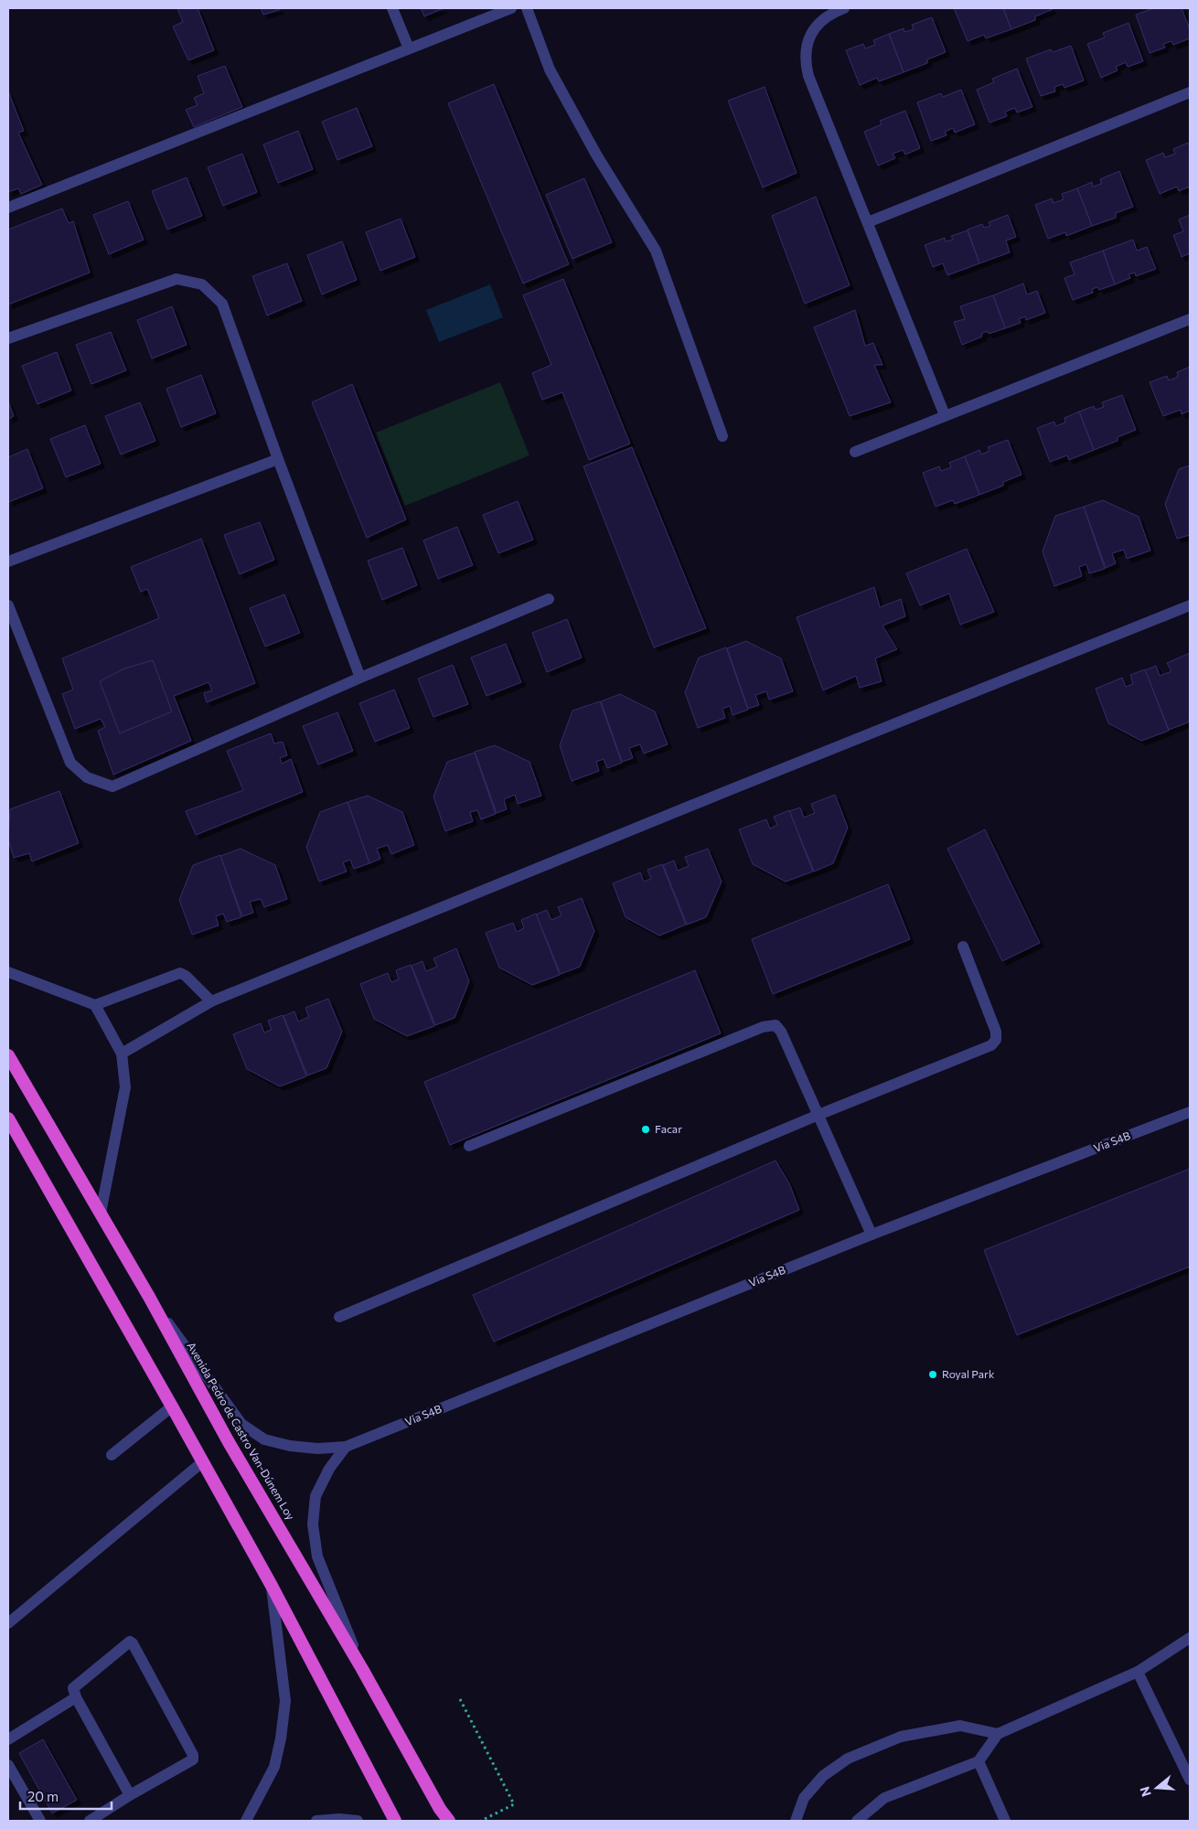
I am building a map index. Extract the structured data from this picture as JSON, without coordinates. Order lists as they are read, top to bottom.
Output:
{
  "streets": {
    "highway": ["Avenida Pedro de Castro Van-Dúnem Loy"],
    "street": ["Via S4B"]
  },
  "places": ["Facar", "Royal Park"],
  "scale_bar": "20 m",
  "north": "left"
}
